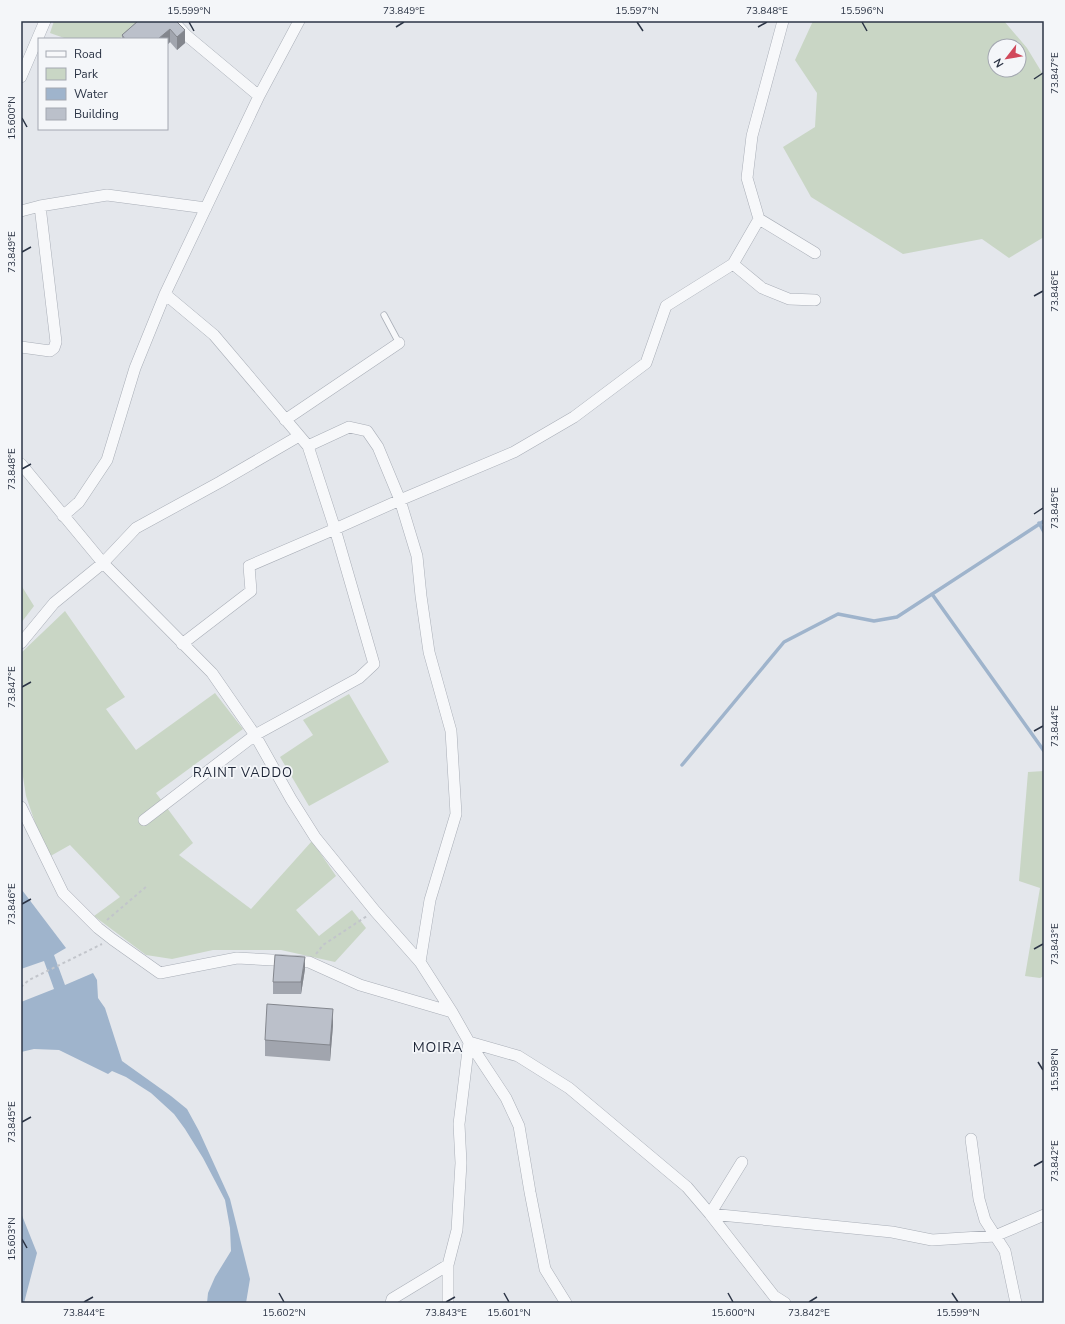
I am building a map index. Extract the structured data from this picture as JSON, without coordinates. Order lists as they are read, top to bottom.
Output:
{
  "districts": ["RAINT VADDO", "MOIRA"],
  "legend": [
    "Road",
    "Park",
    "Water",
    "Building"
  ],
  "north": "bottom left",
  "coordinates": [
    "15.599°N",
    "73.849°E",
    "15.597°N",
    "73.848°E",
    "15.596°N",
    "73.847°E",
    "15.600°N",
    "73.846°E",
    "73.845°E",
    "73.844°E",
    "73.843°E",
    "15.598°N",
    "73.842°E",
    "15.603°N",
    "15.602°N",
    "15.601°N"
  ]
}
